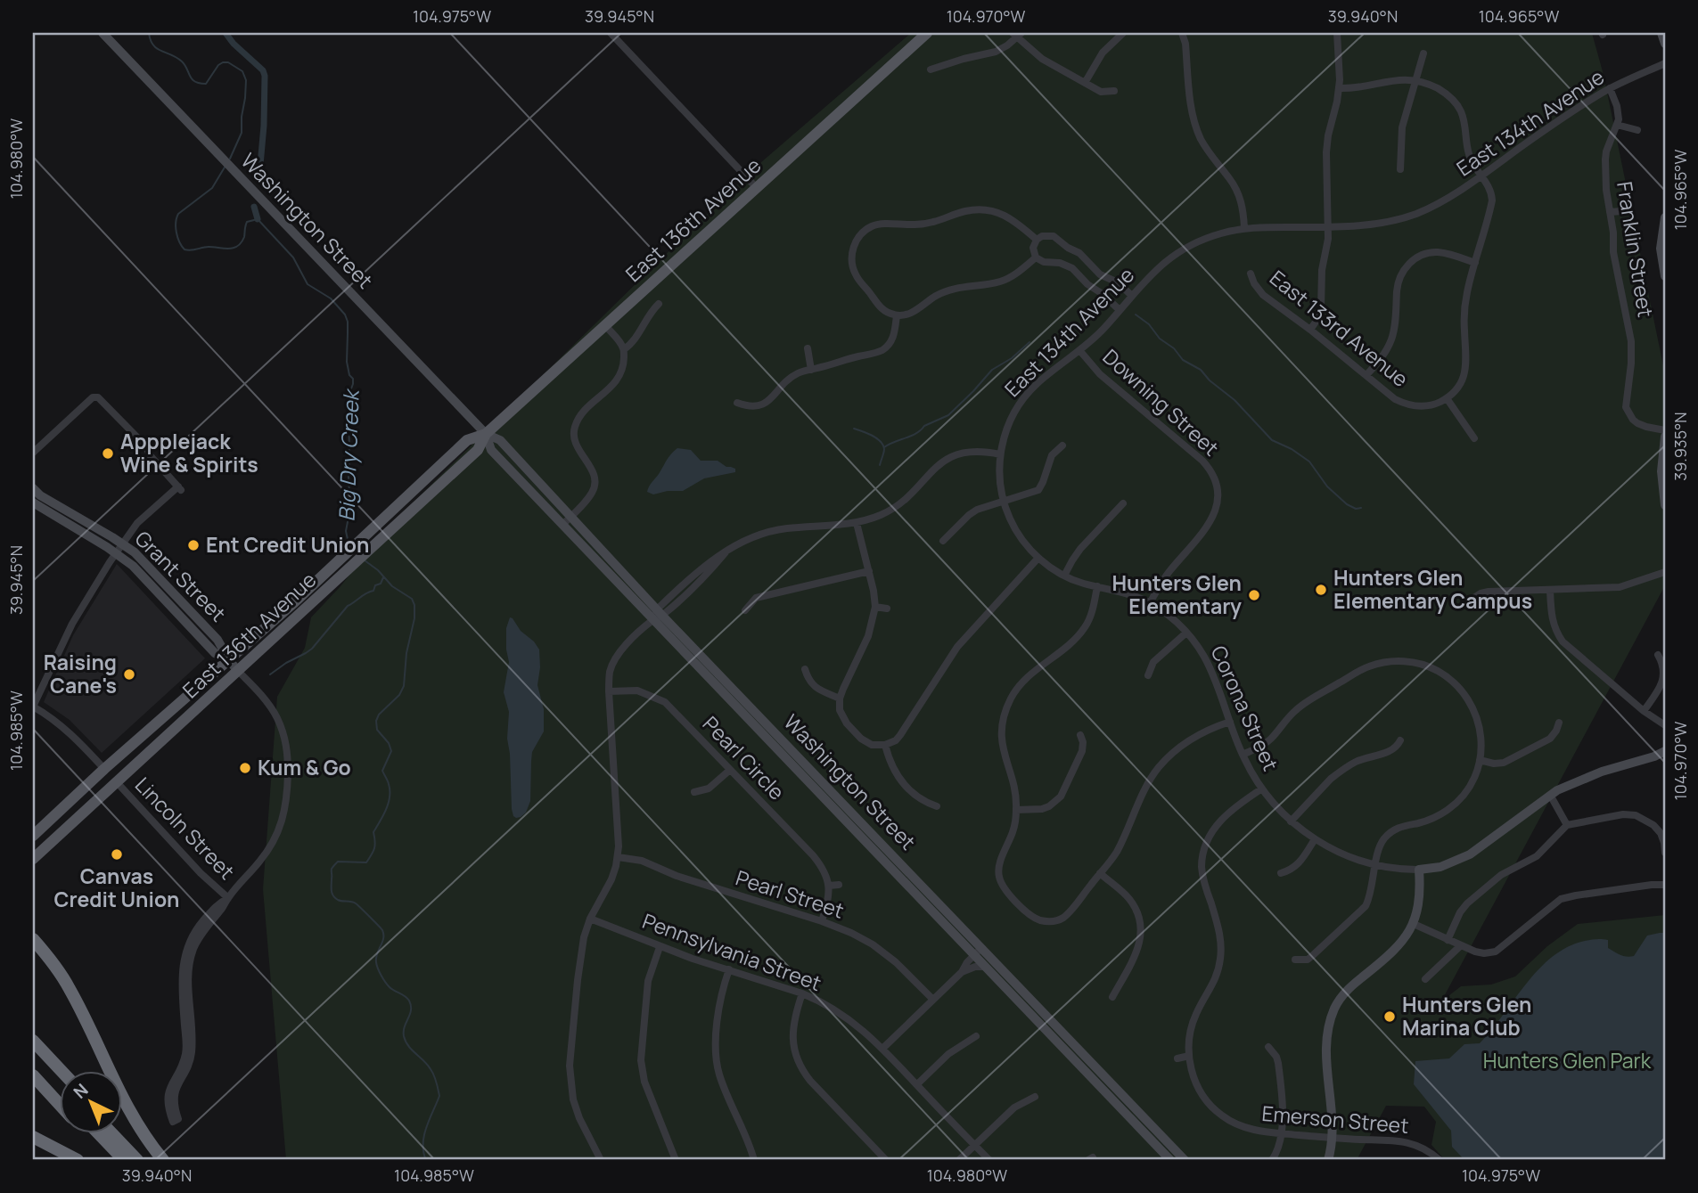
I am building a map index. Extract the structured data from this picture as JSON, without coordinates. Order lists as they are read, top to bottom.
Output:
{
  "streets": {
    "main road": ["East 136th Avenue", "Washington Street", "Grant Street"],
    "street": [
      "East 134th Avenue",
      "Franklin Street",
      "East 133rd Avenue",
      "Downing Street",
      "Corona Street",
      "Pearl Circle",
      "Lincoln Street",
      "Pearl Street",
      "Pennsylvania Street",
      "Emerson Street"
    ]
  },
  "crossings": [
    ["East 134th Avenue", "Franklin Street"],
    ["East 134th Avenue", "Downing Street"],
    ["East 134th Avenue", "Corona Street"],
    ["East 136th Avenue", "Washington Street"],
    ["East 136th Avenue", "Grant Street"],
    ["East 136th Avenue", "Lincoln Street"],
    ["Downing Street", "Corona Street"],
    ["Grant Street", "Lincoln Street"],
    ["Corona Street", "Emerson Street"]
  ],
  "water": ["Big Dry Creek"],
  "parks": ["Hunters Glen Park"],
  "places": [
    "Appplejack Wine & Spirits",
    "Ent Credit Union",
    "Hunters Glen Elementary Campus",
    "Hunters Glen Elementary",
    "Raising Cane's",
    "Kum & Go",
    "Canvas Credit Union",
    "Hunters Glen Marina Club"
  ],
  "north": "top left",
  "coordinates": [
    "104.975°W",
    "39.945°N",
    "104.970°W",
    "39.940°N",
    "104.965°W",
    "104.980°W",
    "39.935°N",
    "104.985°W"
  ]
}
